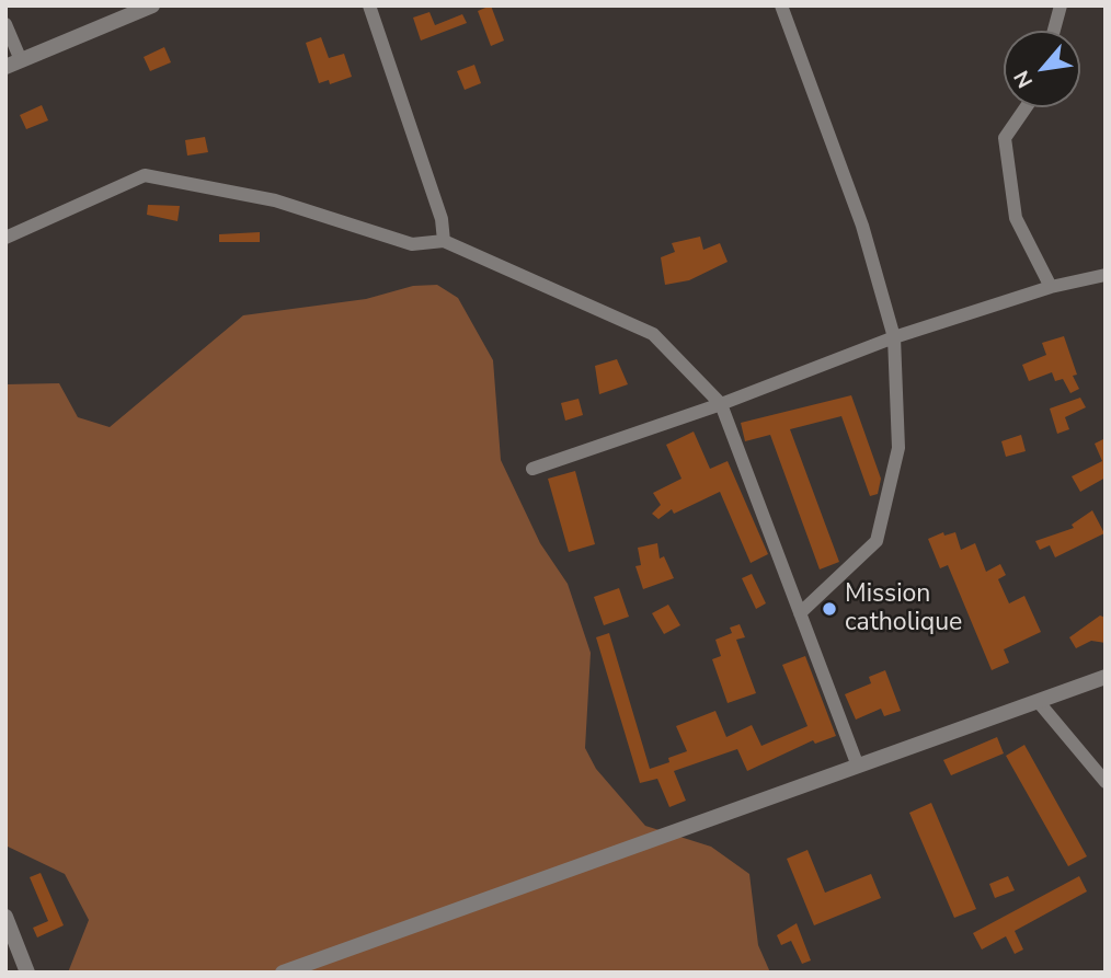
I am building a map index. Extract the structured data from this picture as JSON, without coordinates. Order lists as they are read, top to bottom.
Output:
{
  "places": ["Mission catholique"],
  "north": "bottom left"
}
